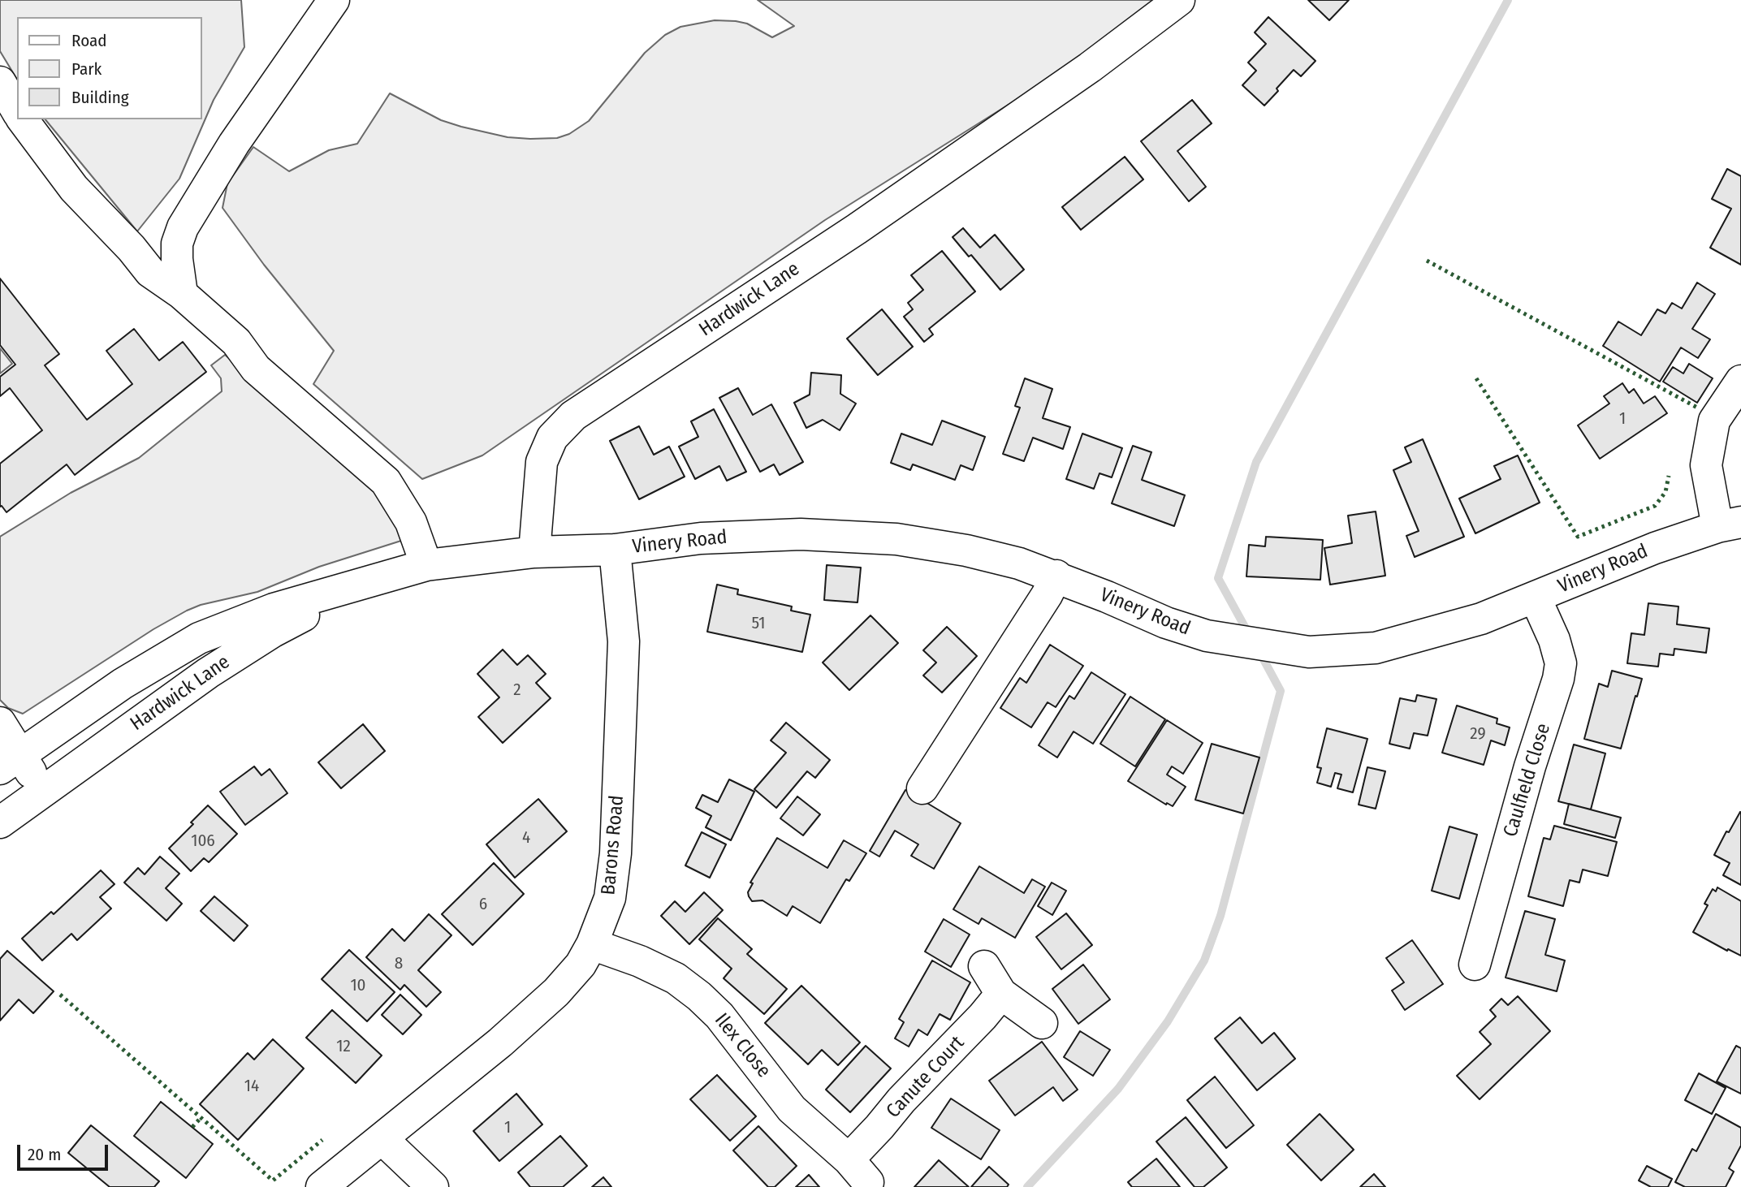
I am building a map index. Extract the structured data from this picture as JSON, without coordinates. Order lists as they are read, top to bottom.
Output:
{
  "streets": {
    "street": [
      "Hardwick Lane",
      "Vinery Road",
      "Caulfield Close",
      "Barons Road",
      "Ilex Close",
      "Canute Court"
    ]
  },
  "crossings": [
    ["Hardwick Lane", "Vinery Road"],
    ["Vinery Road", "Caulfield Close"],
    ["Vinery Road", "Barons Road"],
    ["Barons Road", "Ilex Close"],
    ["Ilex Close", "Canute Court"]
  ],
  "house_numbers": [
    "1",
    "51",
    "2",
    "29",
    "4",
    "106",
    "6",
    "8",
    "10",
    "12",
    "14",
    "1"
  ],
  "legend": ["Road", "Park", "Building"],
  "scale_bar": "20 m"
}
